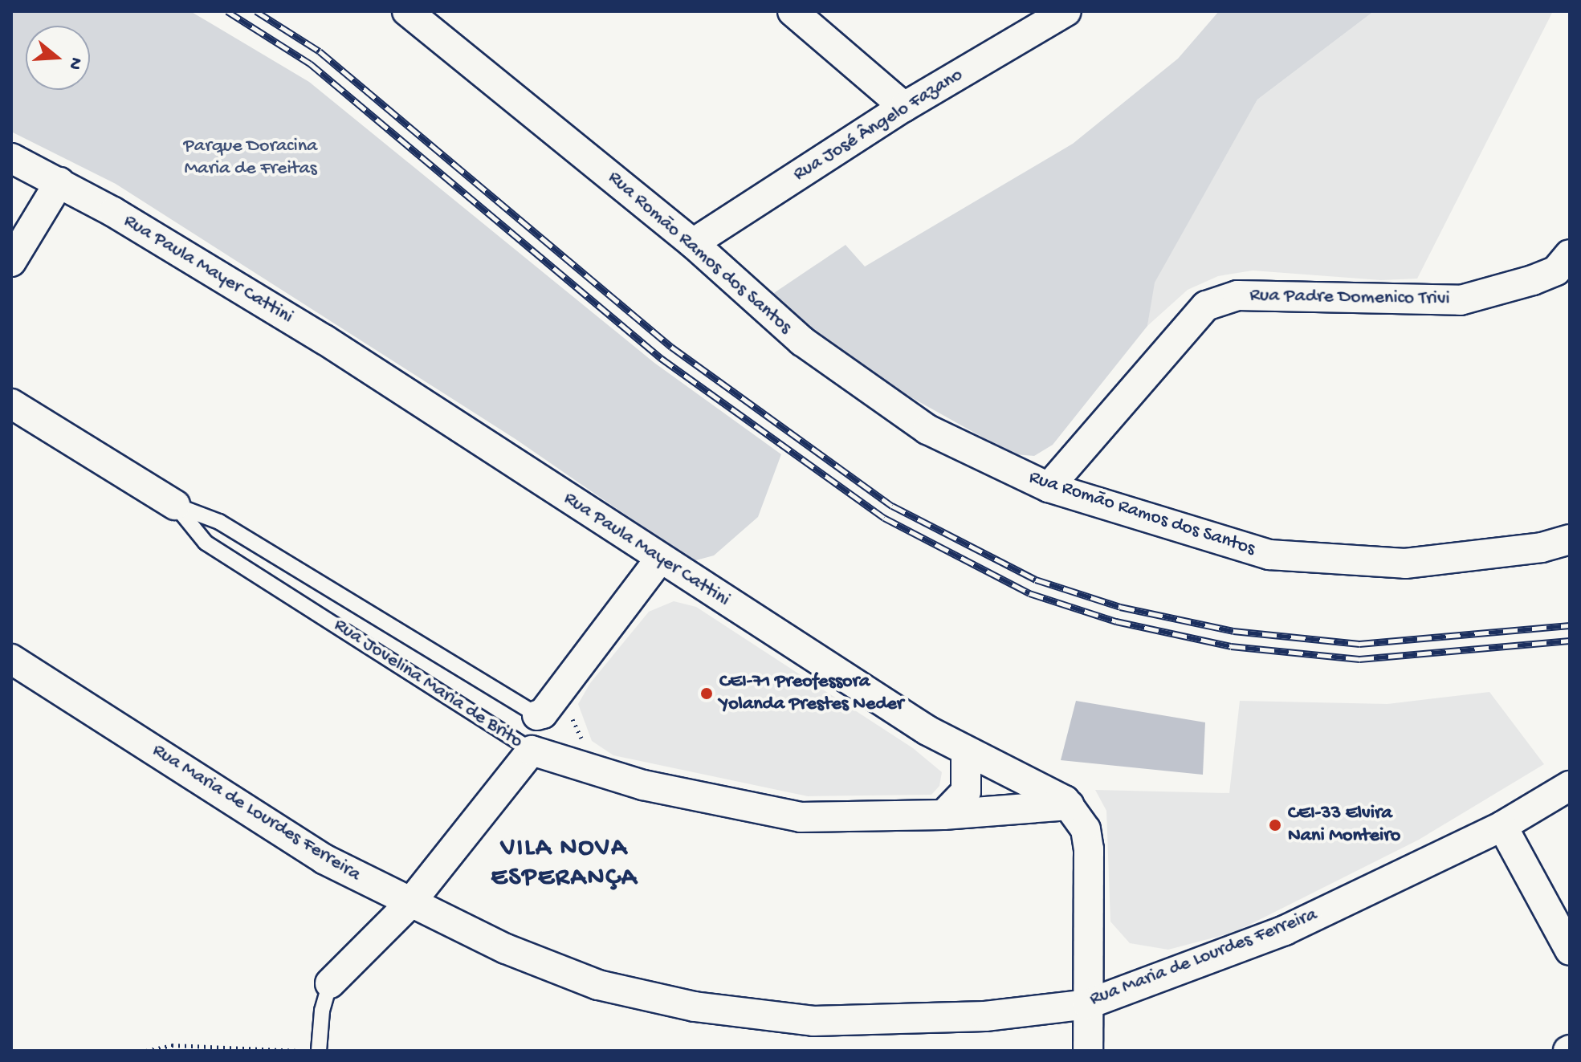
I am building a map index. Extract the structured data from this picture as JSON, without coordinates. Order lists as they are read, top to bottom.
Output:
{
  "streets": {
    "street": [
      "Rua José Ângelo Fazano",
      "Rua Romão Ramos dos Santos",
      "Rua Paula Mayer Cattini",
      "Rua Padre Domenico Trivi",
      "Rua Jovelina Maria de Brito",
      "Rua Maria de Lourdes Ferreira"
    ]
  },
  "crossings": [
    ["Rua José Ângelo Fazano", "Rua Romão Ramos dos Santos"],
    ["Rua Romão Ramos dos Santos", "Rua Padre Domenico Trivi"],
    ["Rua Paula Mayer Cattini", "Rua Jovelina Maria de Brito"],
    ["Rua Paula Mayer Cattini", "Rua Maria de Lourdes Ferreira"]
  ],
  "districts": ["VILA NOVA ESPERANÇA"],
  "parks": ["Parque Doracina Maria de Freitas"],
  "places": ["CEI-71 Preofessora Yolanda Prestes Neder", "CEI-33 Elvira Nani Monteiro"],
  "north": "right"
}
